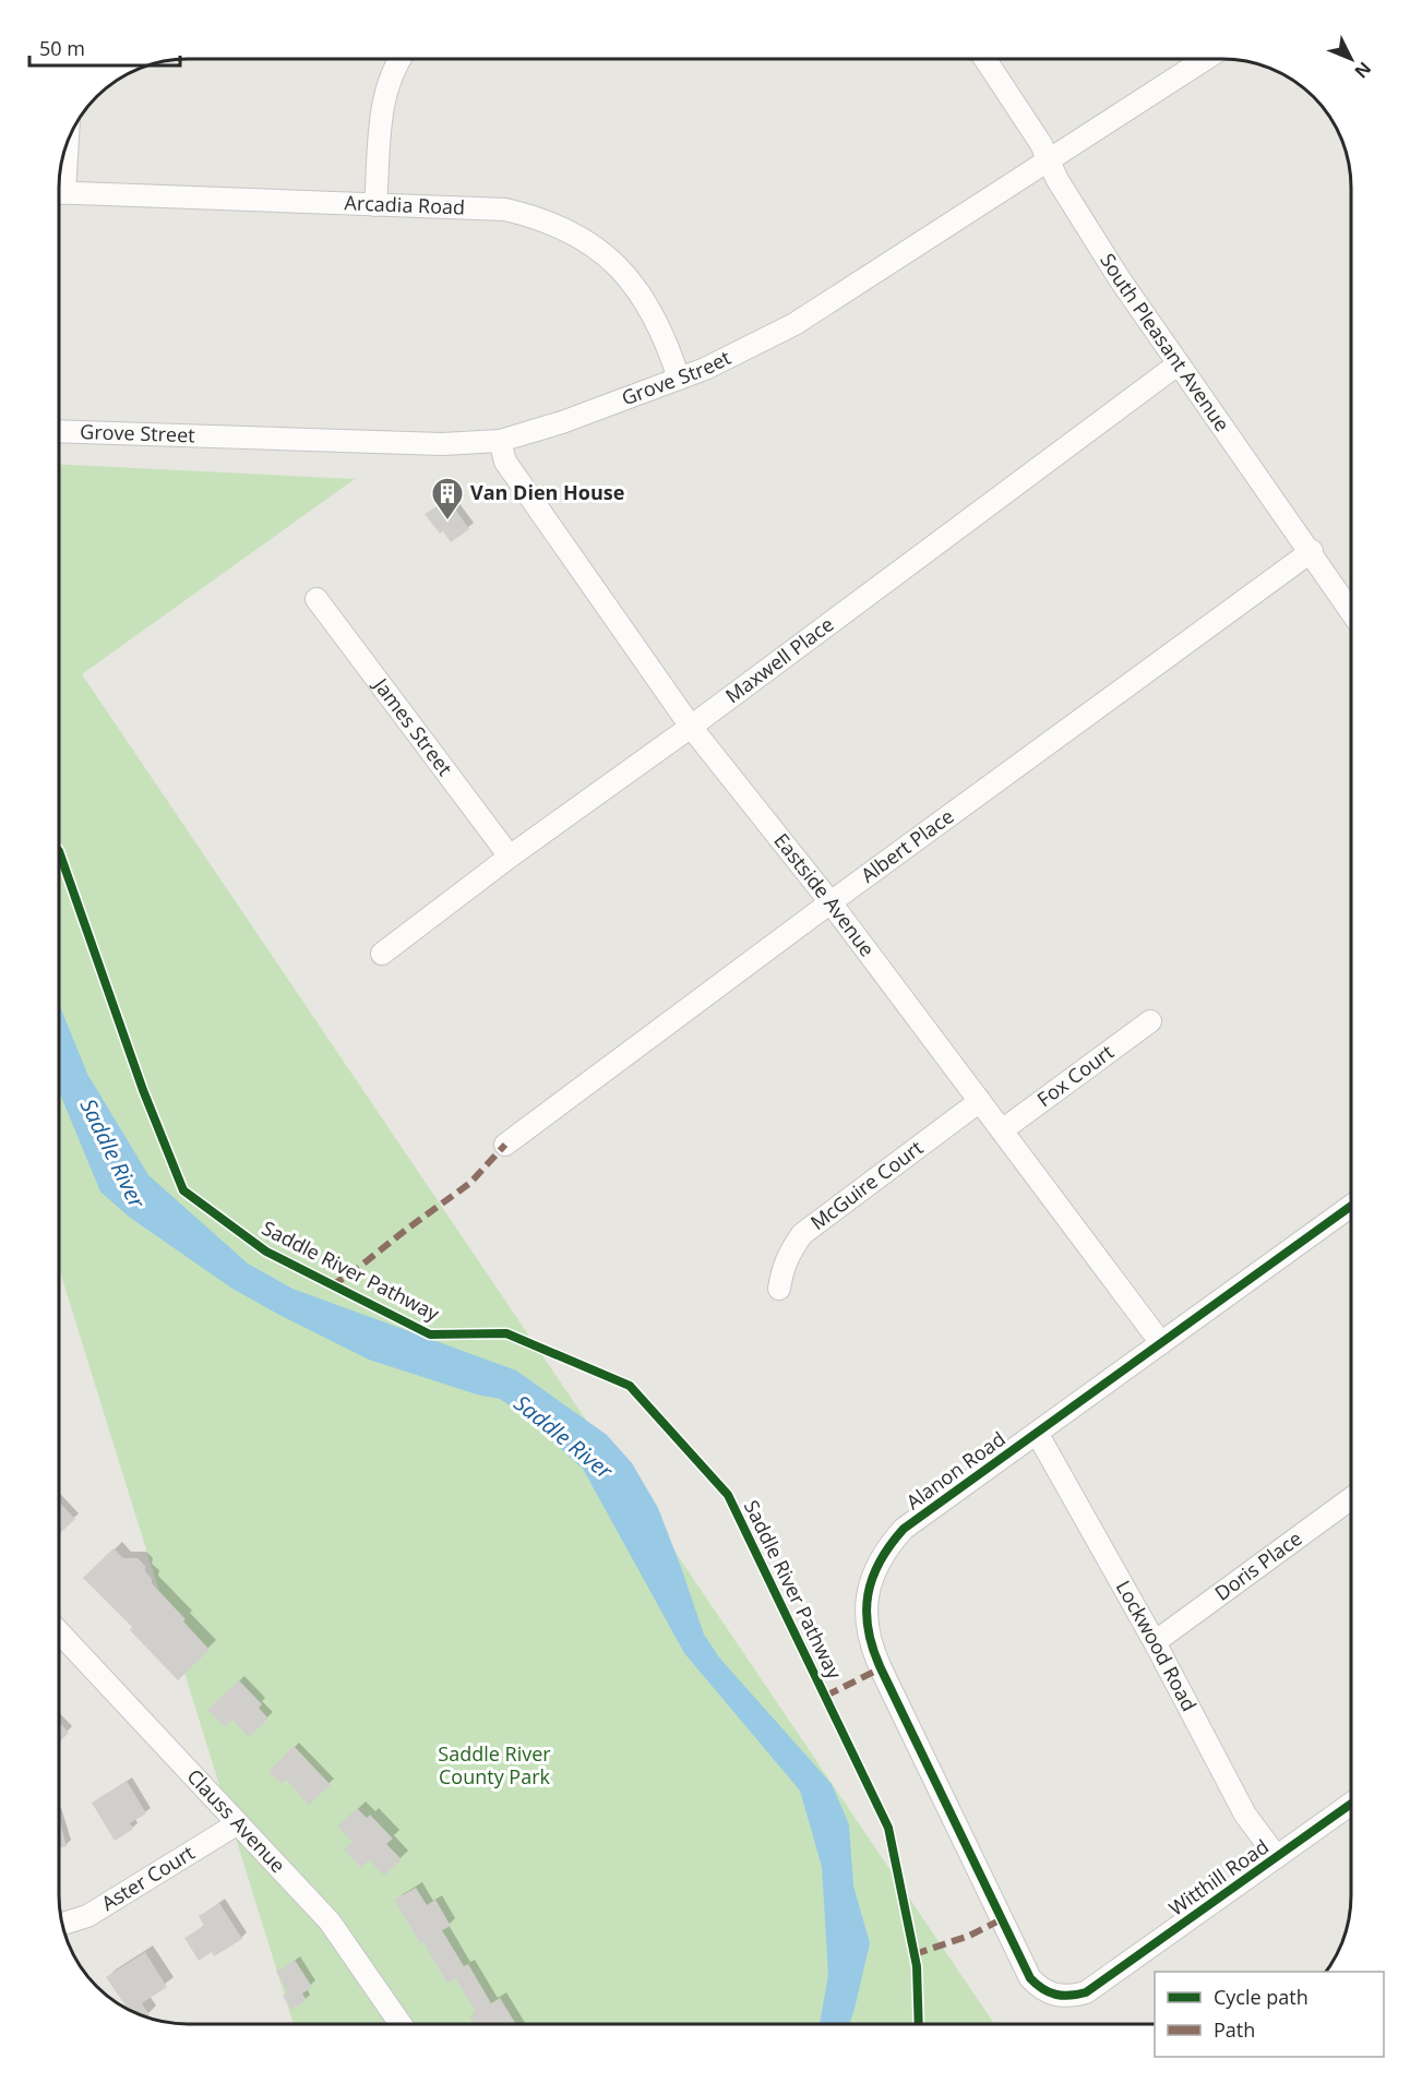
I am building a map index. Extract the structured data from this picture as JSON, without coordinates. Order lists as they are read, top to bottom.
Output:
{
  "streets": {
    "street": [
      "Arcadia Road",
      "South Pleasant Avenue",
      "Grove Street",
      "Maxwell Place",
      "James Street",
      "Albert Place",
      "Eastside Avenue",
      "Fox Court",
      "McGuire Court",
      "Alanon Road",
      "Doris Place",
      "Lockwood Road",
      "Clauss Avenue",
      "Witthill Road",
      "Aster Court"
    ],
    "cycle path": ["Saddle River Pathway"]
  },
  "crossings": [
    ["Arcadia Road", "Grove Street"],
    ["South Pleasant Avenue", "Grove Street"],
    ["South Pleasant Avenue", "Maxwell Place"],
    ["South Pleasant Avenue", "Albert Place"],
    ["Grove Street", "Eastside Avenue"],
    ["Maxwell Place", "James Street"],
    ["Maxwell Place", "Eastside Avenue"],
    ["Albert Place", "Eastside Avenue"],
    ["Eastside Avenue", "Fox Court"],
    ["Eastside Avenue", "McGuire Court"],
    ["Eastside Avenue", "Alanon Road"],
    ["Alanon Road", "Lockwood Road"],
    ["Alanon Road", "Witthill Road"],
    ["Doris Place", "Lockwood Road"],
    ["Lockwood Road", "Witthill Road"],
    ["Clauss Avenue", "Aster Court"]
  ],
  "water": ["Saddle River"],
  "parks": ["Saddle River County Park"],
  "places": {
    "building": ["Van Dien House"]
  },
  "legend": ["Cycle path", "Path"],
  "scale_bar": "50 m",
  "north": "bottom right"
}
